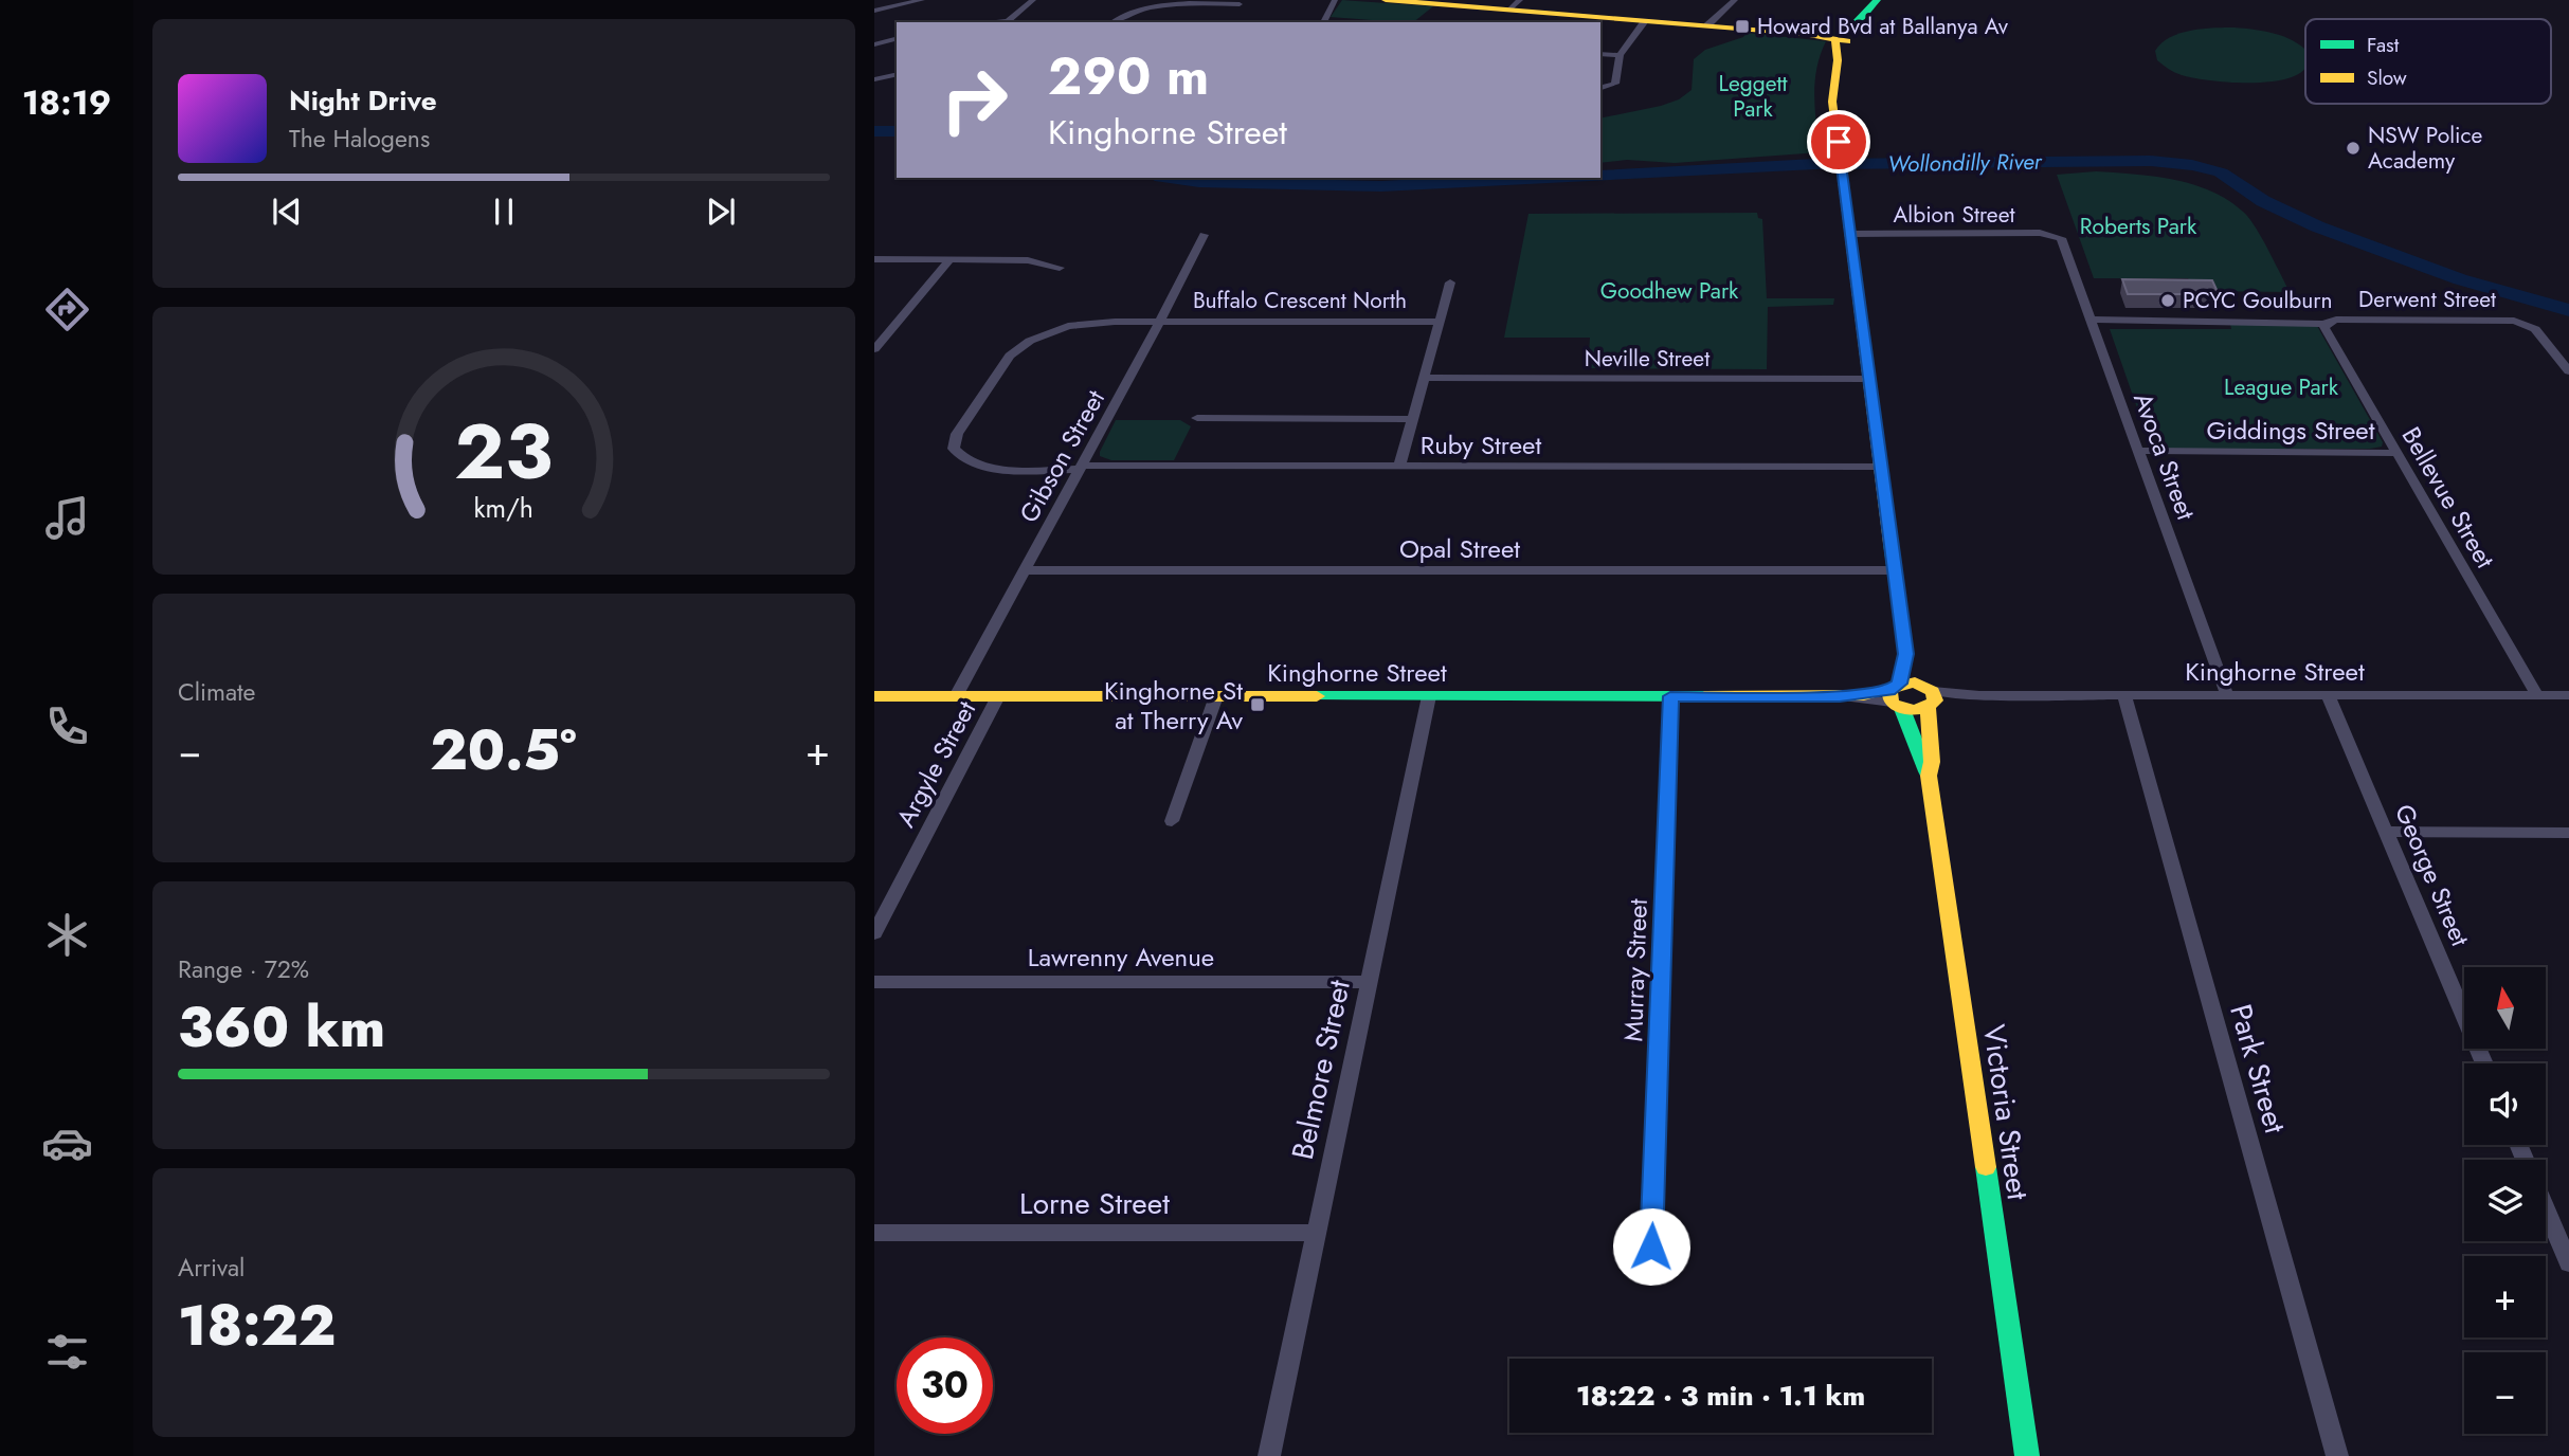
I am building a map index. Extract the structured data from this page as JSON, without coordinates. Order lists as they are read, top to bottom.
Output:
{
  "streets": {
    "main road": ["Kinghorne Street", "Victoria Street"],
    "street": [
      "Albion Street",
      "Derwent Street",
      "Buffalo Crescent North",
      "Neville Street",
      "Giddings Street",
      "Ruby Street",
      "Gibson Street",
      "Avoca Street",
      "Bellevue Street",
      "Opal Street",
      "Argyle Street",
      "George Street",
      "Lawrenny Avenue",
      "Murray Street",
      "Park Street",
      "Belmore Street",
      "Lorne Street"
    ]
  },
  "crossings": [
    ["Albion Street", "Avoca Street"],
    ["Albion Street", "Victoria Street"],
    ["Derwent Street", "Avoca Street"],
    ["Derwent Street", "Bellevue Street"],
    ["Buffalo Crescent North", "Ruby Street"],
    ["Buffalo Crescent North", "Gibson Street"],
    ["Neville Street", "Victoria Street"],
    ["Giddings Street", "Avoca Street"],
    ["Giddings Street", "Bellevue Street"],
    ["Ruby Street", "Gibson Street"],
    ["Ruby Street", "Victoria Street"],
    ["Gibson Street", "Opal Street"],
    ["Gibson Street", "Kinghorne Street"],
    ["Avoca Street", "Kinghorne Street"],
    ["Bellevue Street", "Kinghorne Street"],
    ["Opal Street", "Victoria Street"],
    ["Kinghorne Street", "Argyle Street"],
    ["Kinghorne Street", "George Street"],
    ["Kinghorne Street", "Murray Street"],
    ["Kinghorne Street", "Park Street"],
    ["Kinghorne Street", "Belmore Street"],
    ["Kinghorne Street", "Victoria Street"],
    ["Lawrenny Avenue", "Belmore Street"],
    ["Belmore Street", "Lorne Street"]
  ],
  "water": ["Wollondilly River"],
  "parks": [
    "Leggett Park",
    "Roberts Park",
    "Goodhew Park",
    "League Park"
  ],
  "places": {
    "transit": ["Howard Bvd at Ballanya Av", "Kinghorne St at Therry Av"],
    "other": ["NSW Police Academy", "PCYC Goulburn"]
  },
  "legend": ["Fast", "Slow"],
  "north": "top",
  "page": {
    "tabs": "18:19",
    "turn": ["290 m", "Kinghorne Street"],
    "song": ["Night Drive", "The Halogens"],
    "tile": [
      "Climate",
      ["Range · 72%", "360 km"],
      ["Arrival", "18:22"]
    ],
    "heat": ["−", "20.5°", "+"],
    "map_buttons": ["+", "−"],
    "limit": "30",
    "trip": "18:22 · 3 min · 1.1 km",
    "gauge": ["23", "km/h"]
  }
}
